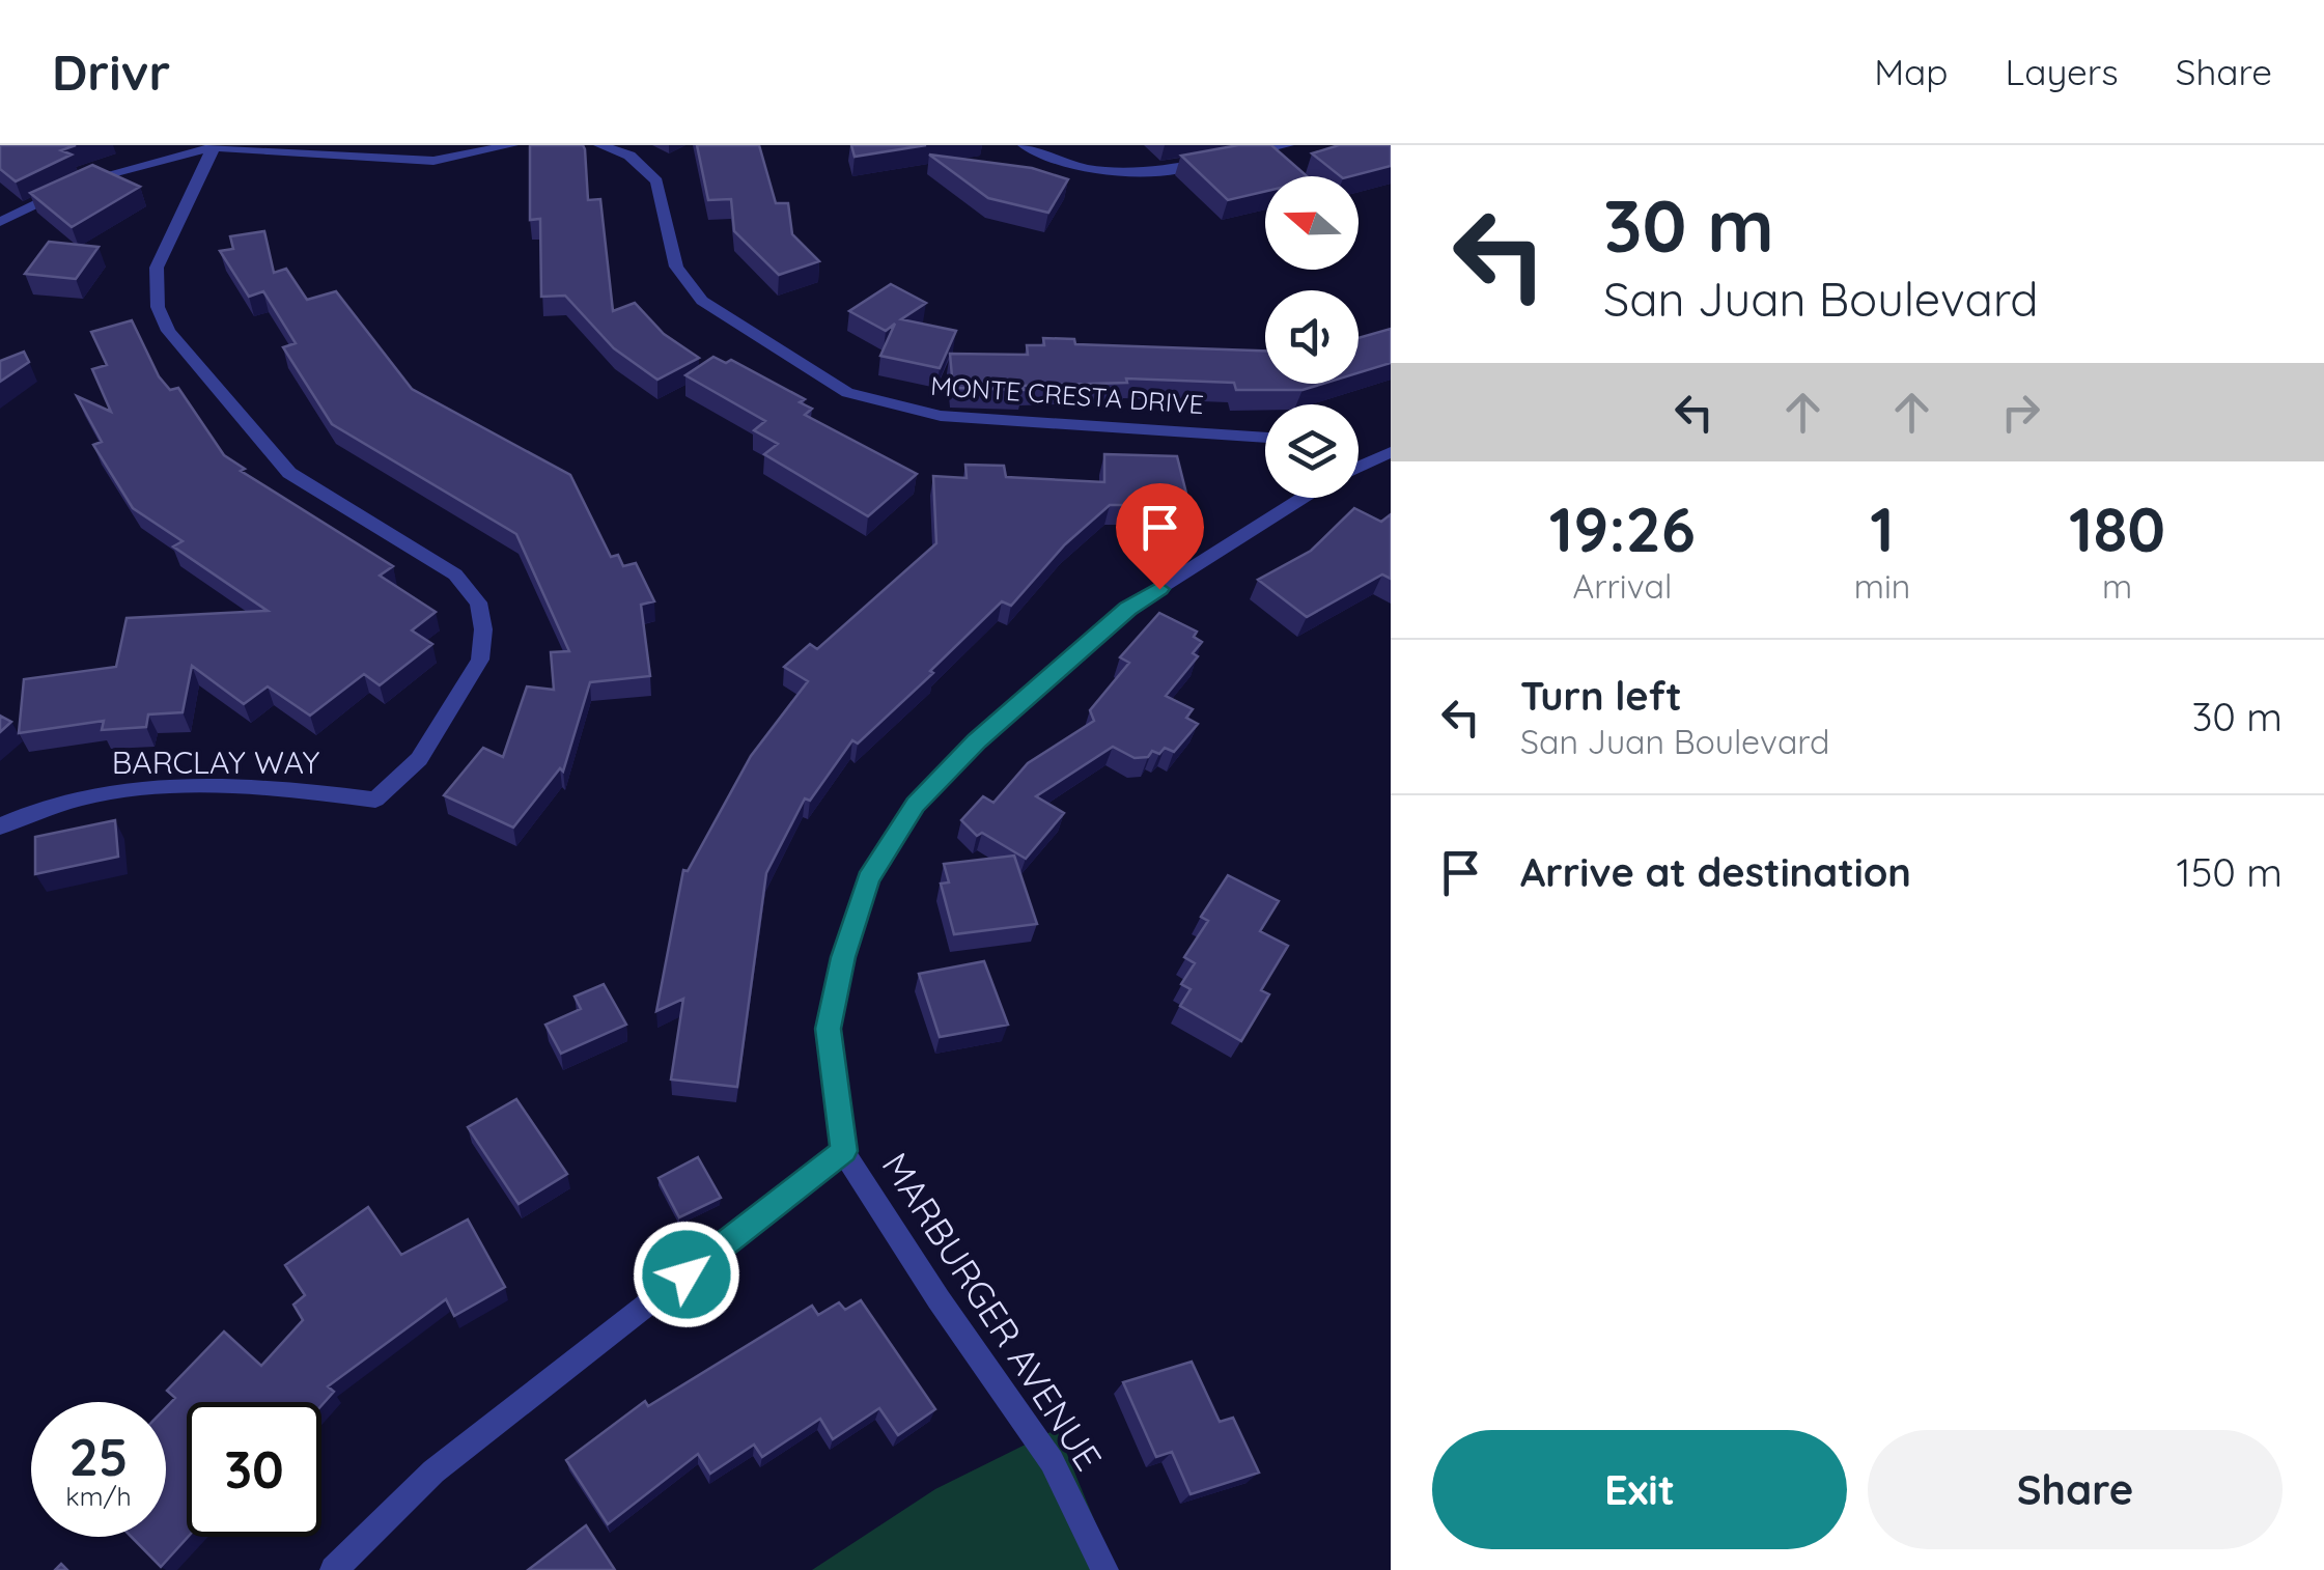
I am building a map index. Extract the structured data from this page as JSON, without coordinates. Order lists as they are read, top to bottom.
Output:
{
  "streets": {
    "street": ["MONTE CRESTA DRIVE", "BARCLAY WAY", "MARBURGER AVENUE"]
  },
  "north": "left",
  "page": {
    "header": "Drivr",
    "nav": ["Map", "Layers", "Share"],
    "turn": ["30 m", "San Juan Boulevard"],
    "eta": [
      "19:26",
      "Arrival",
      "1",
      "min",
      "180",
      "m"
    ],
    "list": [
      {
        "name": "Turn left",
        "note": "San Juan Boulevard",
        "value": "30 m"
      },
      {
        "name": "Arrive at destination",
        "value": "150 m"
      }
    ],
    "speed": "25 km/h",
    "limit": "30",
    "buttons": ["Exit", "Share"]
  }
}
